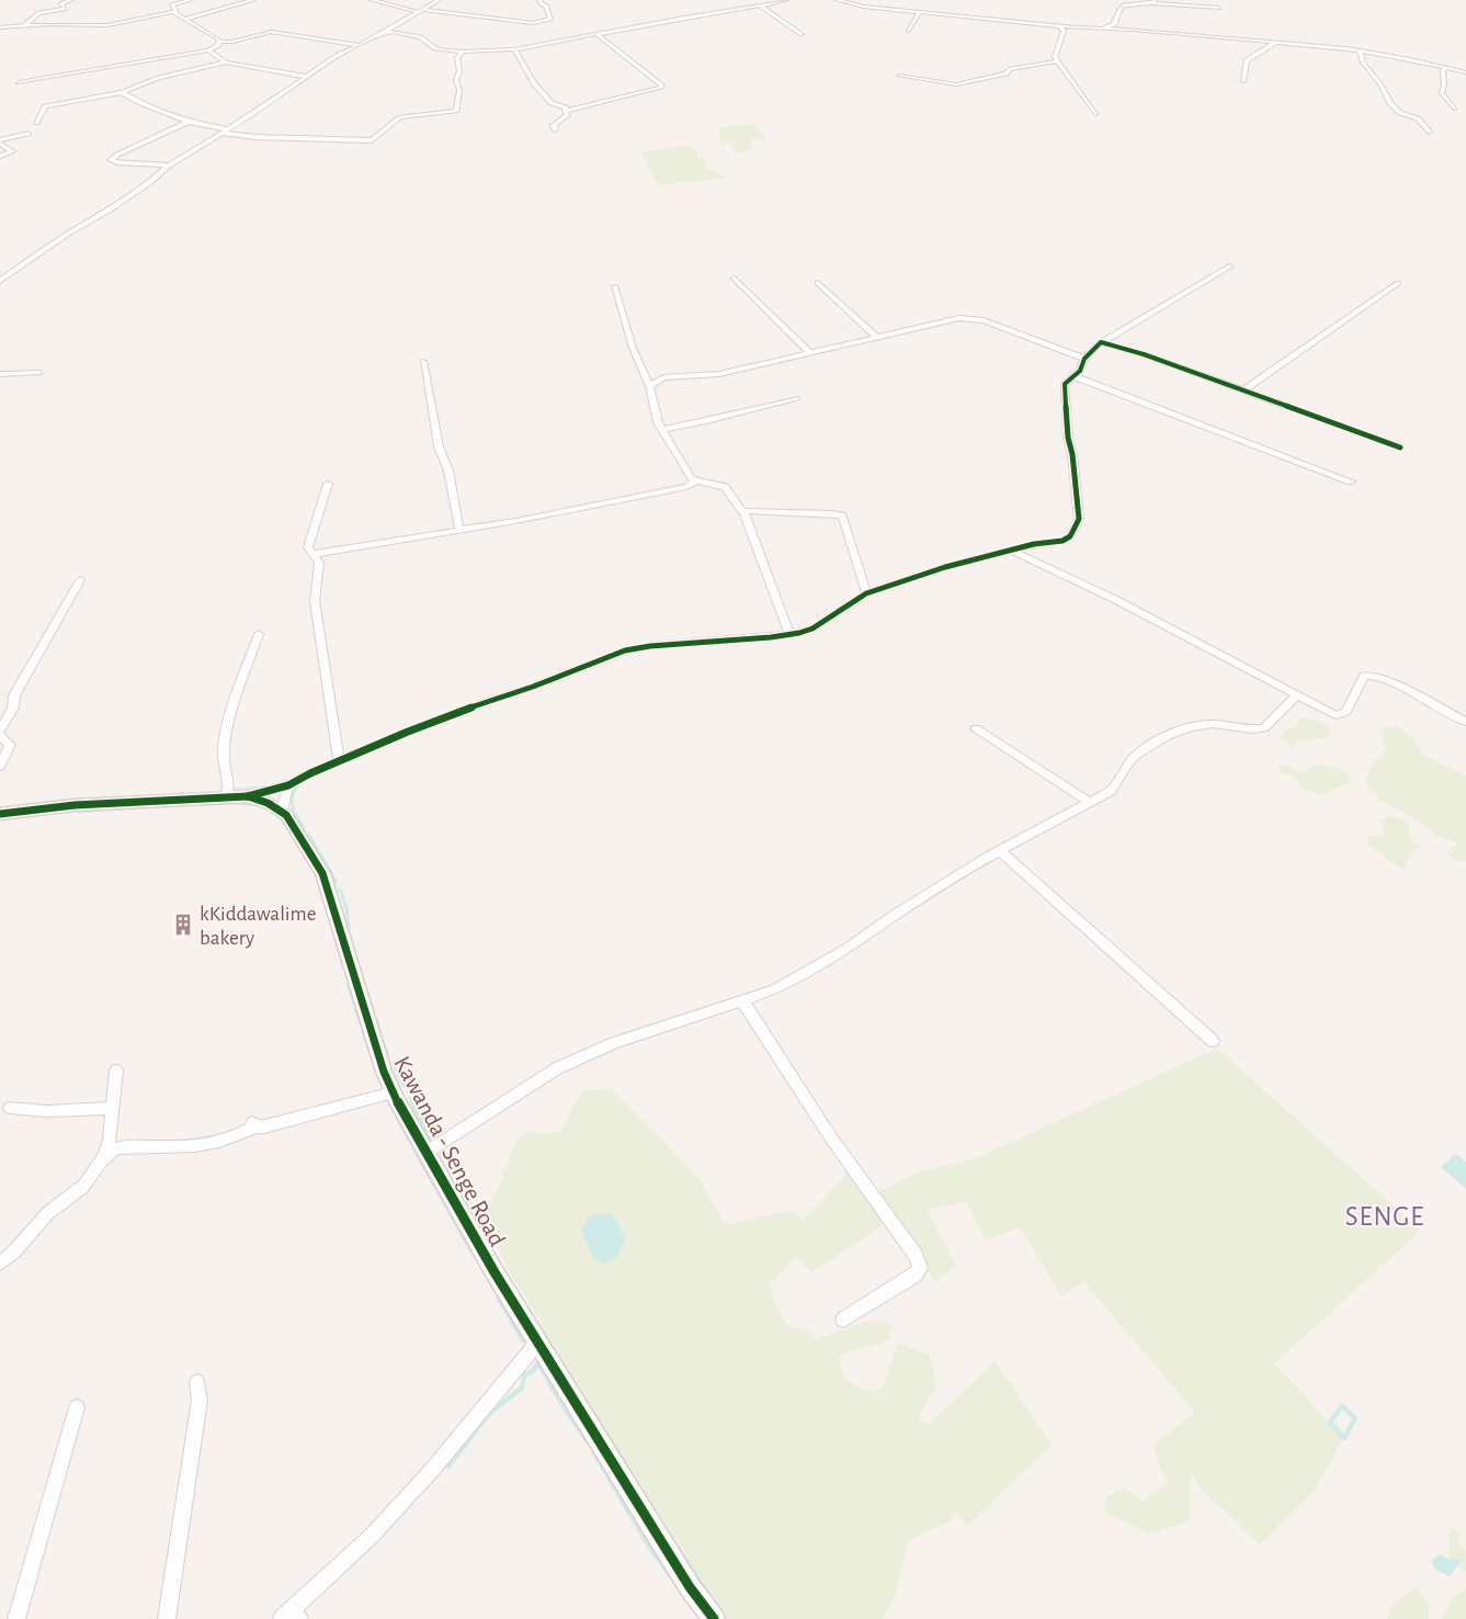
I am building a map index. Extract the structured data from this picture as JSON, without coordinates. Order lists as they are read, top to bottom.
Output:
{
  "streets": {
    "street": ["Kawanda - Senge Road"]
  },
  "districts": ["SENGE"],
  "places": {
    "building": ["kKiddawalime bakery"]
  }
}
